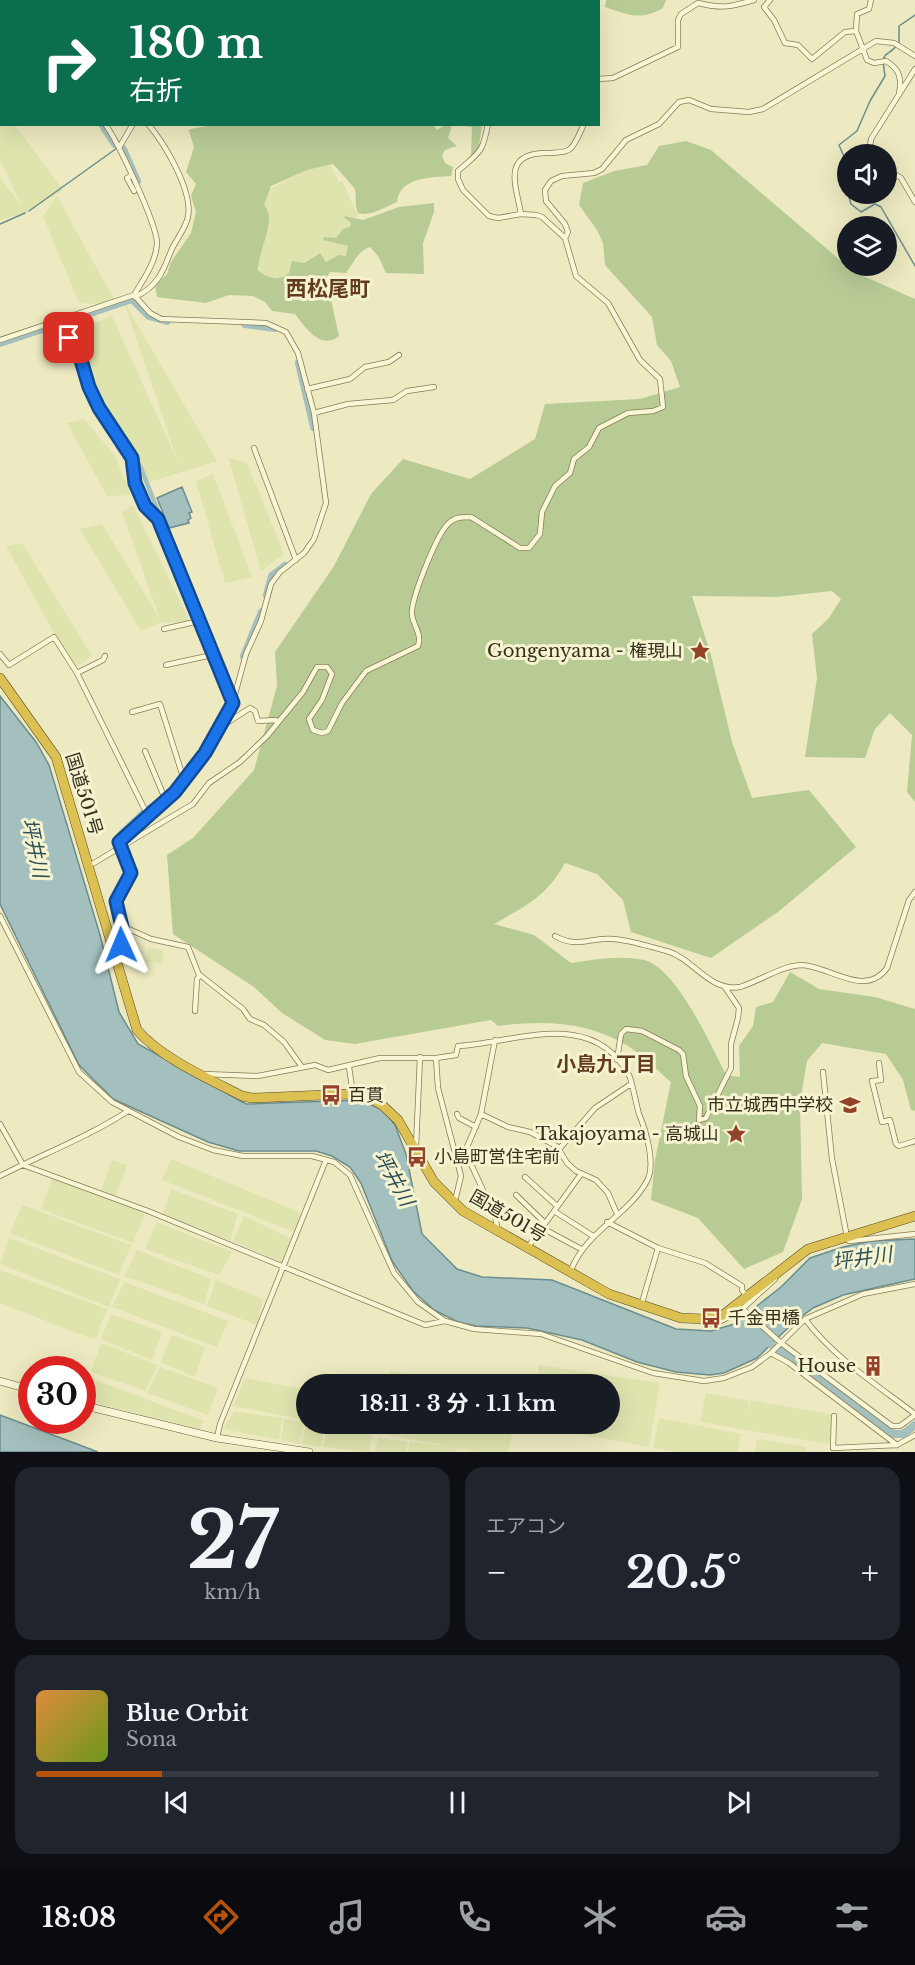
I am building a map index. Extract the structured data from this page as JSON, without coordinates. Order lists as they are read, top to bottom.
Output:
{
  "streets": {
    "highway": ["国道501号"]
  },
  "districts": ["西松尾町", "小島九丁目"],
  "water": ["坪井川"],
  "places": {
    "place": ["Gongenyama - 権現山", "Takajoyama - 高城山"],
    "bus stop": ["百貫", "小島町営住宅前", "千金甲橋"],
    "school or university": ["市立城西中学校"],
    "building": ["House"]
  },
  "page": {
    "turn": ["180 m", "右折"],
    "limit": "30",
    "trip": "18:11 · 3 分 · 1.1 km",
    "tile": [
      ["27", "km/h"],
      "エアコン"
    ],
    "heat": ["−", "20.5°", "+"],
    "song": ["Blue Orbit", "Sona"],
    "tabs": "18:08"
  }
}
